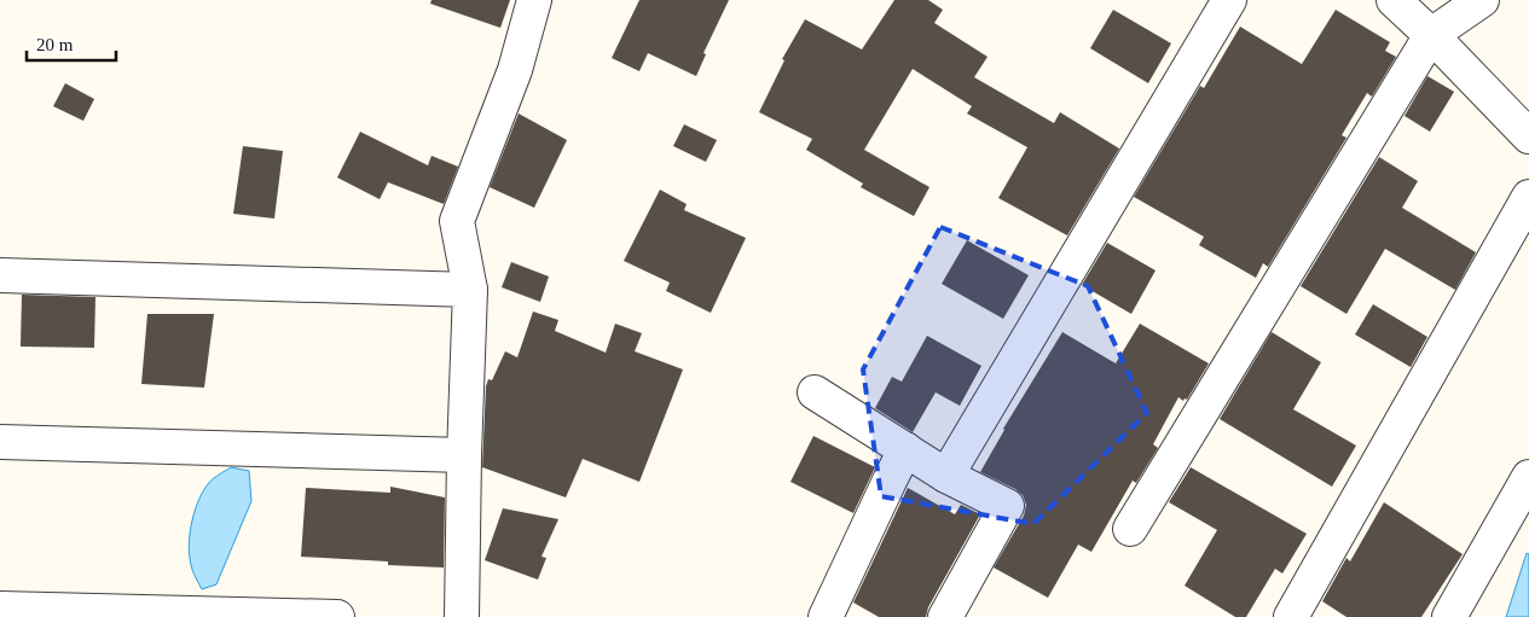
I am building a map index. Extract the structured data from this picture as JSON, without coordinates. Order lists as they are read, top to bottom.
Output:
{
  "scale_bar": "20 m"
}
